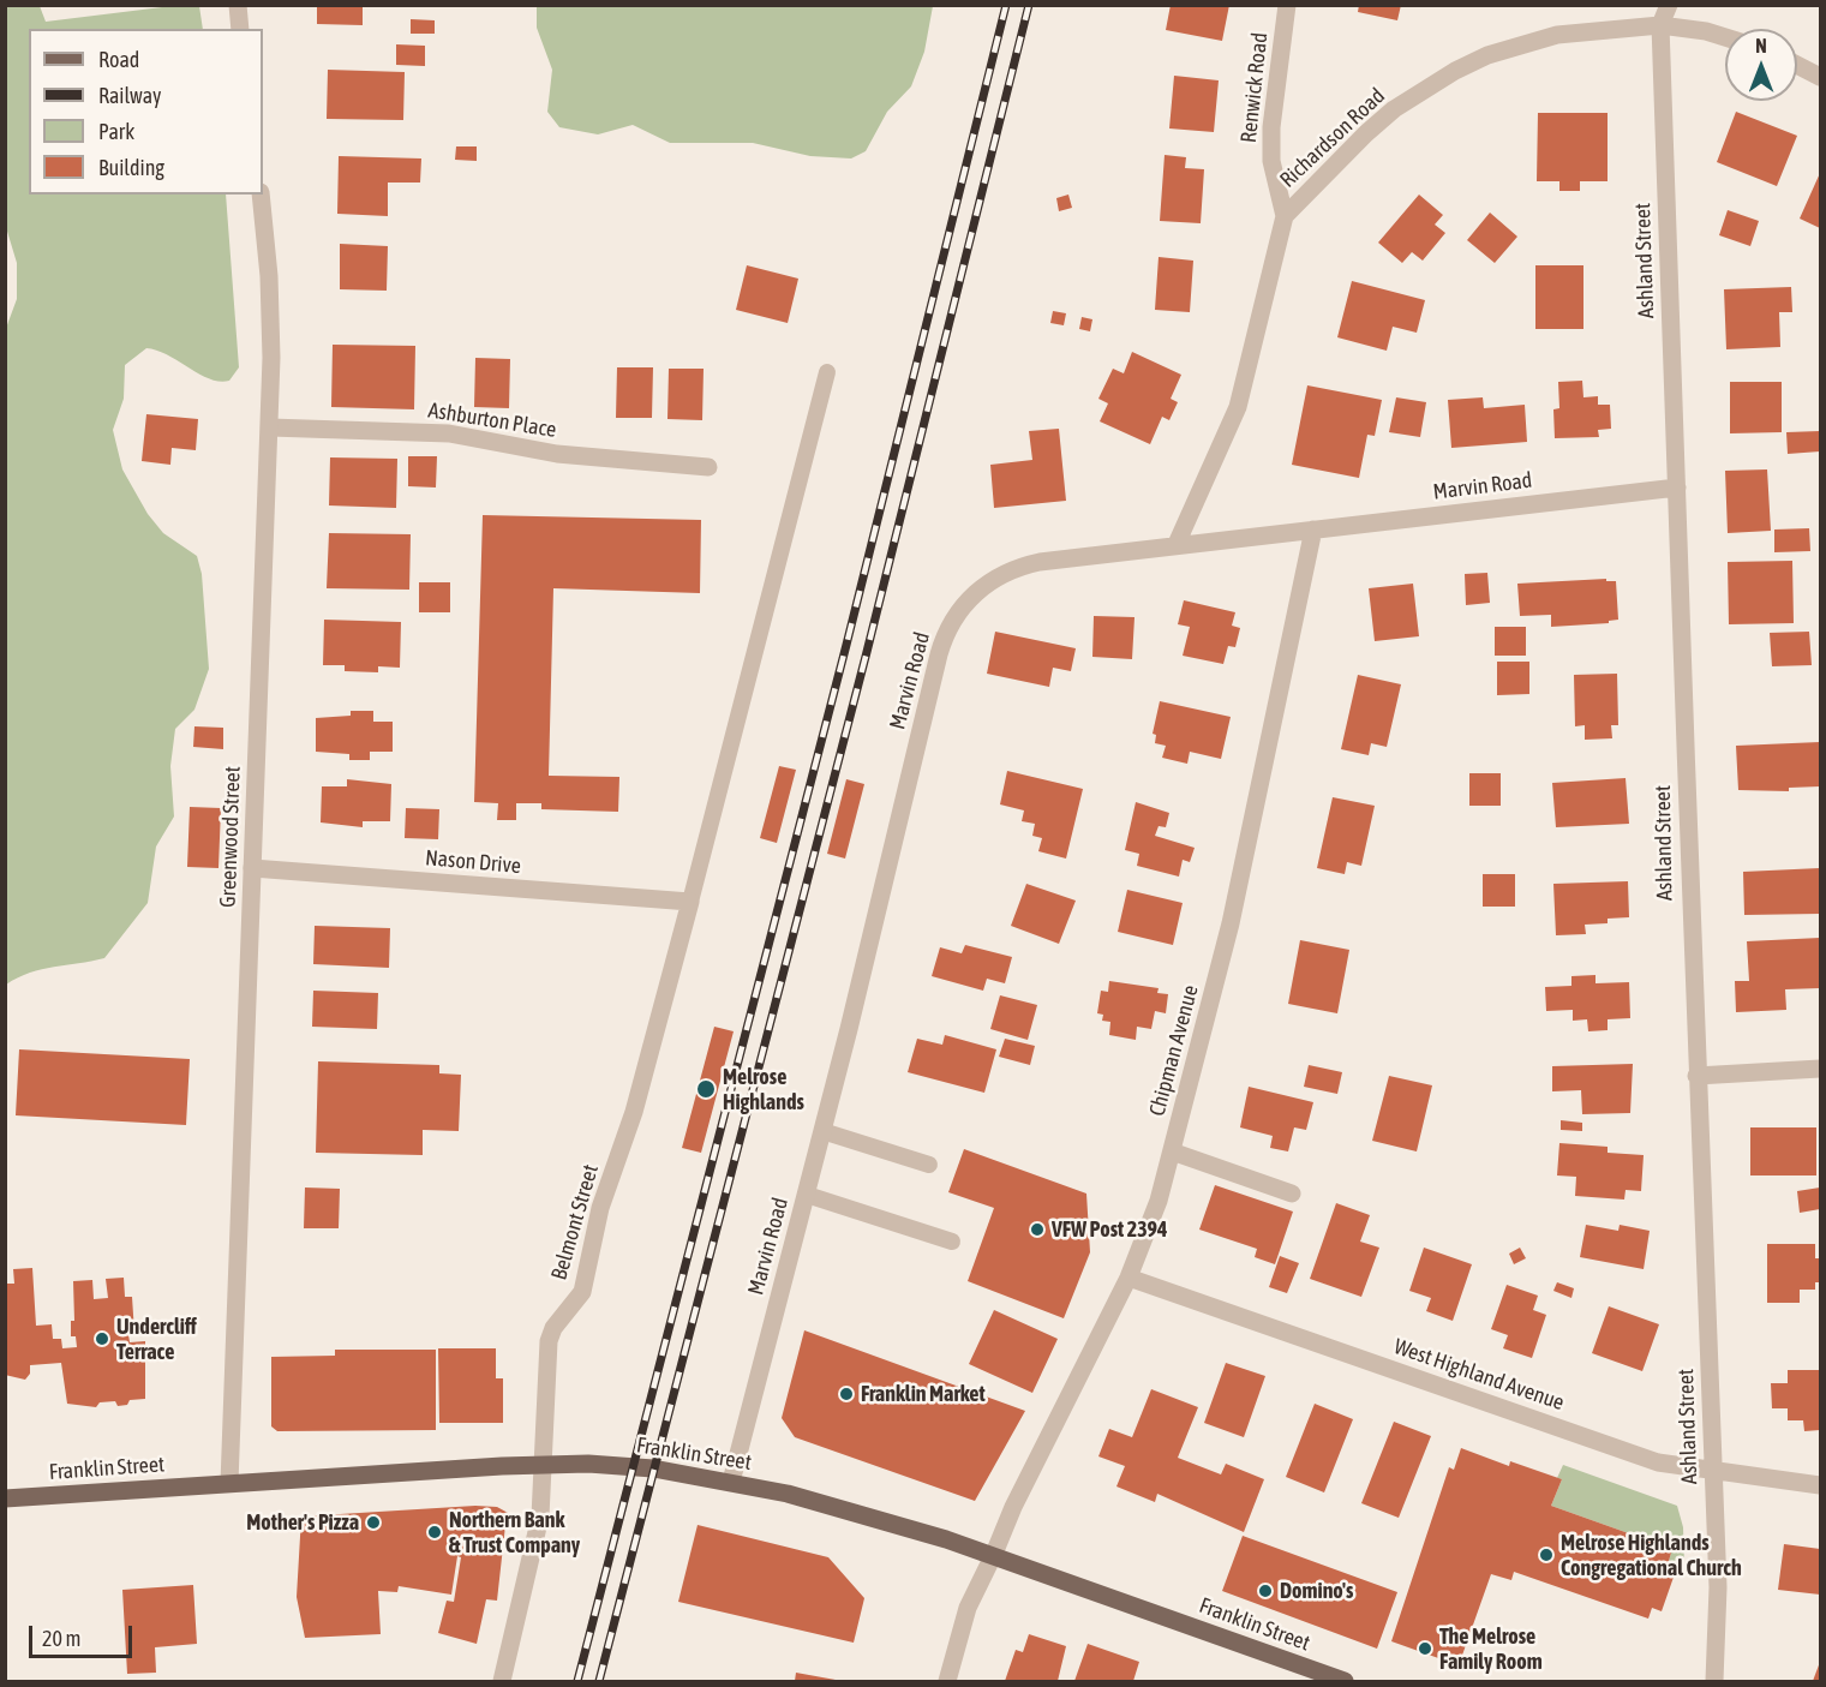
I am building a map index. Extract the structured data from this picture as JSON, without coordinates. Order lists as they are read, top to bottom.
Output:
{
  "streets": {
    "main road": ["Franklin Street"],
    "street": [
      "Renwick Road",
      "Richardson Road",
      "Ashland Street",
      "Ashburton Place",
      "Marvin Road",
      "Greenwood Street",
      "Nason Drive",
      "Chipman Avenue",
      "Belmont Street",
      "West Highland Avenue"
    ]
  },
  "crossings": [
    ["Renwick Road", "Richardson Road"],
    ["Richardson Road", "Ashland Street"],
    ["Richardson Road", "Marvin Road"],
    ["Ashland Street", "Marvin Road"],
    ["Ashland Street", "West Highland Avenue"],
    ["Ashburton Place", "Greenwood Street"],
    ["Marvin Road", "Chipman Avenue"],
    ["Marvin Road", "Franklin Street"],
    ["Greenwood Street", "Nason Drive"],
    ["Greenwood Street", "Franklin Street"],
    ["Nason Drive", "Belmont Street"],
    ["Chipman Avenue", "West Highland Avenue"],
    ["Chipman Avenue", "Franklin Street"],
    ["Belmont Street", "Franklin Street"]
  ],
  "places": [
    "Melrose Highlands",
    "VFW Post 2394",
    "Undercliff Terrace",
    "Franklin Market",
    "Mother's Pizza",
    "Northern Bank & Trust Company",
    "Melrose Highlands Congregational Church",
    "Domino's",
    "The Melrose Family Room"
  ],
  "legend": [
    "Road",
    "Railway",
    "Park",
    "Building"
  ],
  "scale_bar": "20 m",
  "north": "top"
}
